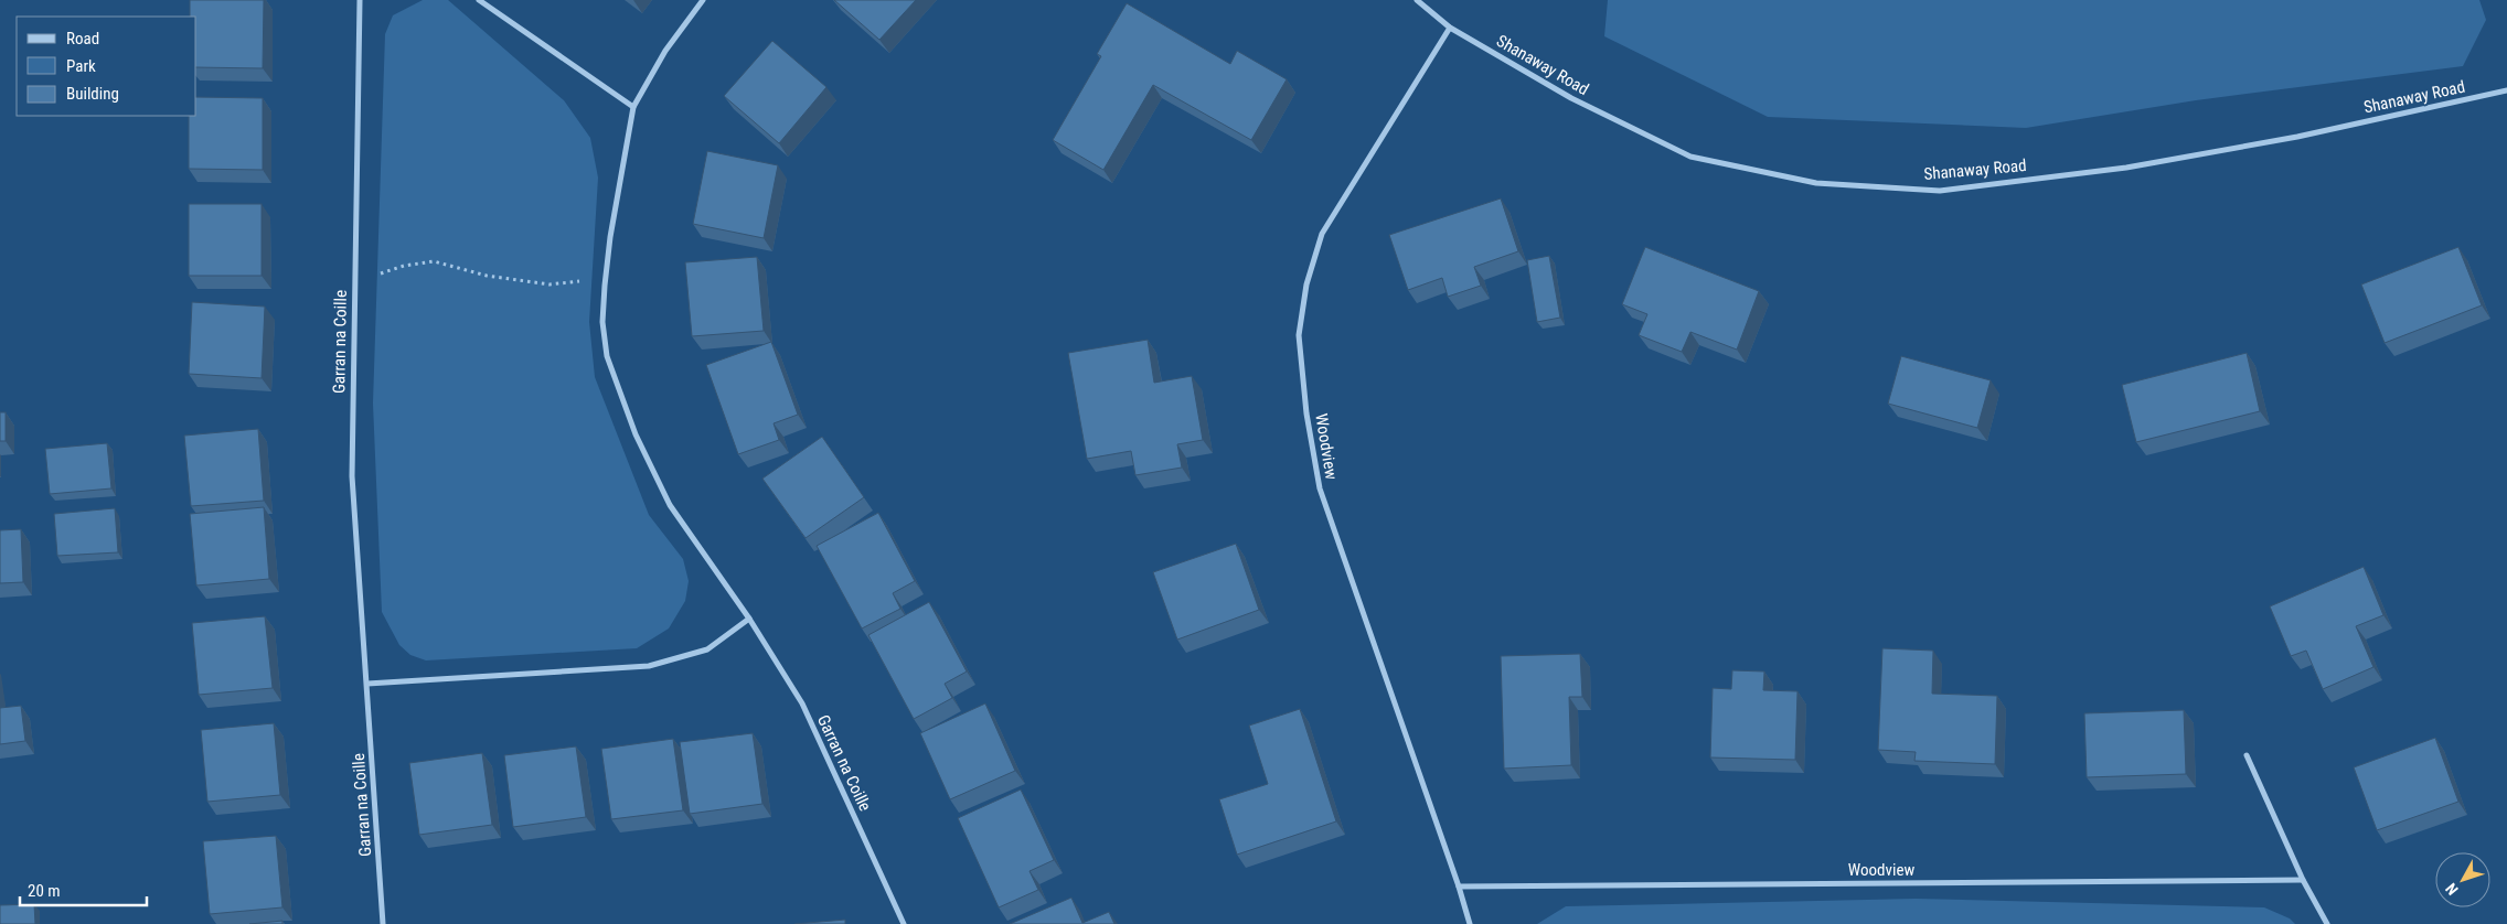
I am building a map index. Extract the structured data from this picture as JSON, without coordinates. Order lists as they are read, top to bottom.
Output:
{
  "streets": {
    "street": ["Shanaway Road", "Garran na Coille", "Woodview"]
  },
  "crossings": [
    ["Shanaway Road", "Woodview"]
  ],
  "legend": ["Road", "Park", "Building"],
  "scale_bar": "20 m",
  "north": "bottom left"
}
